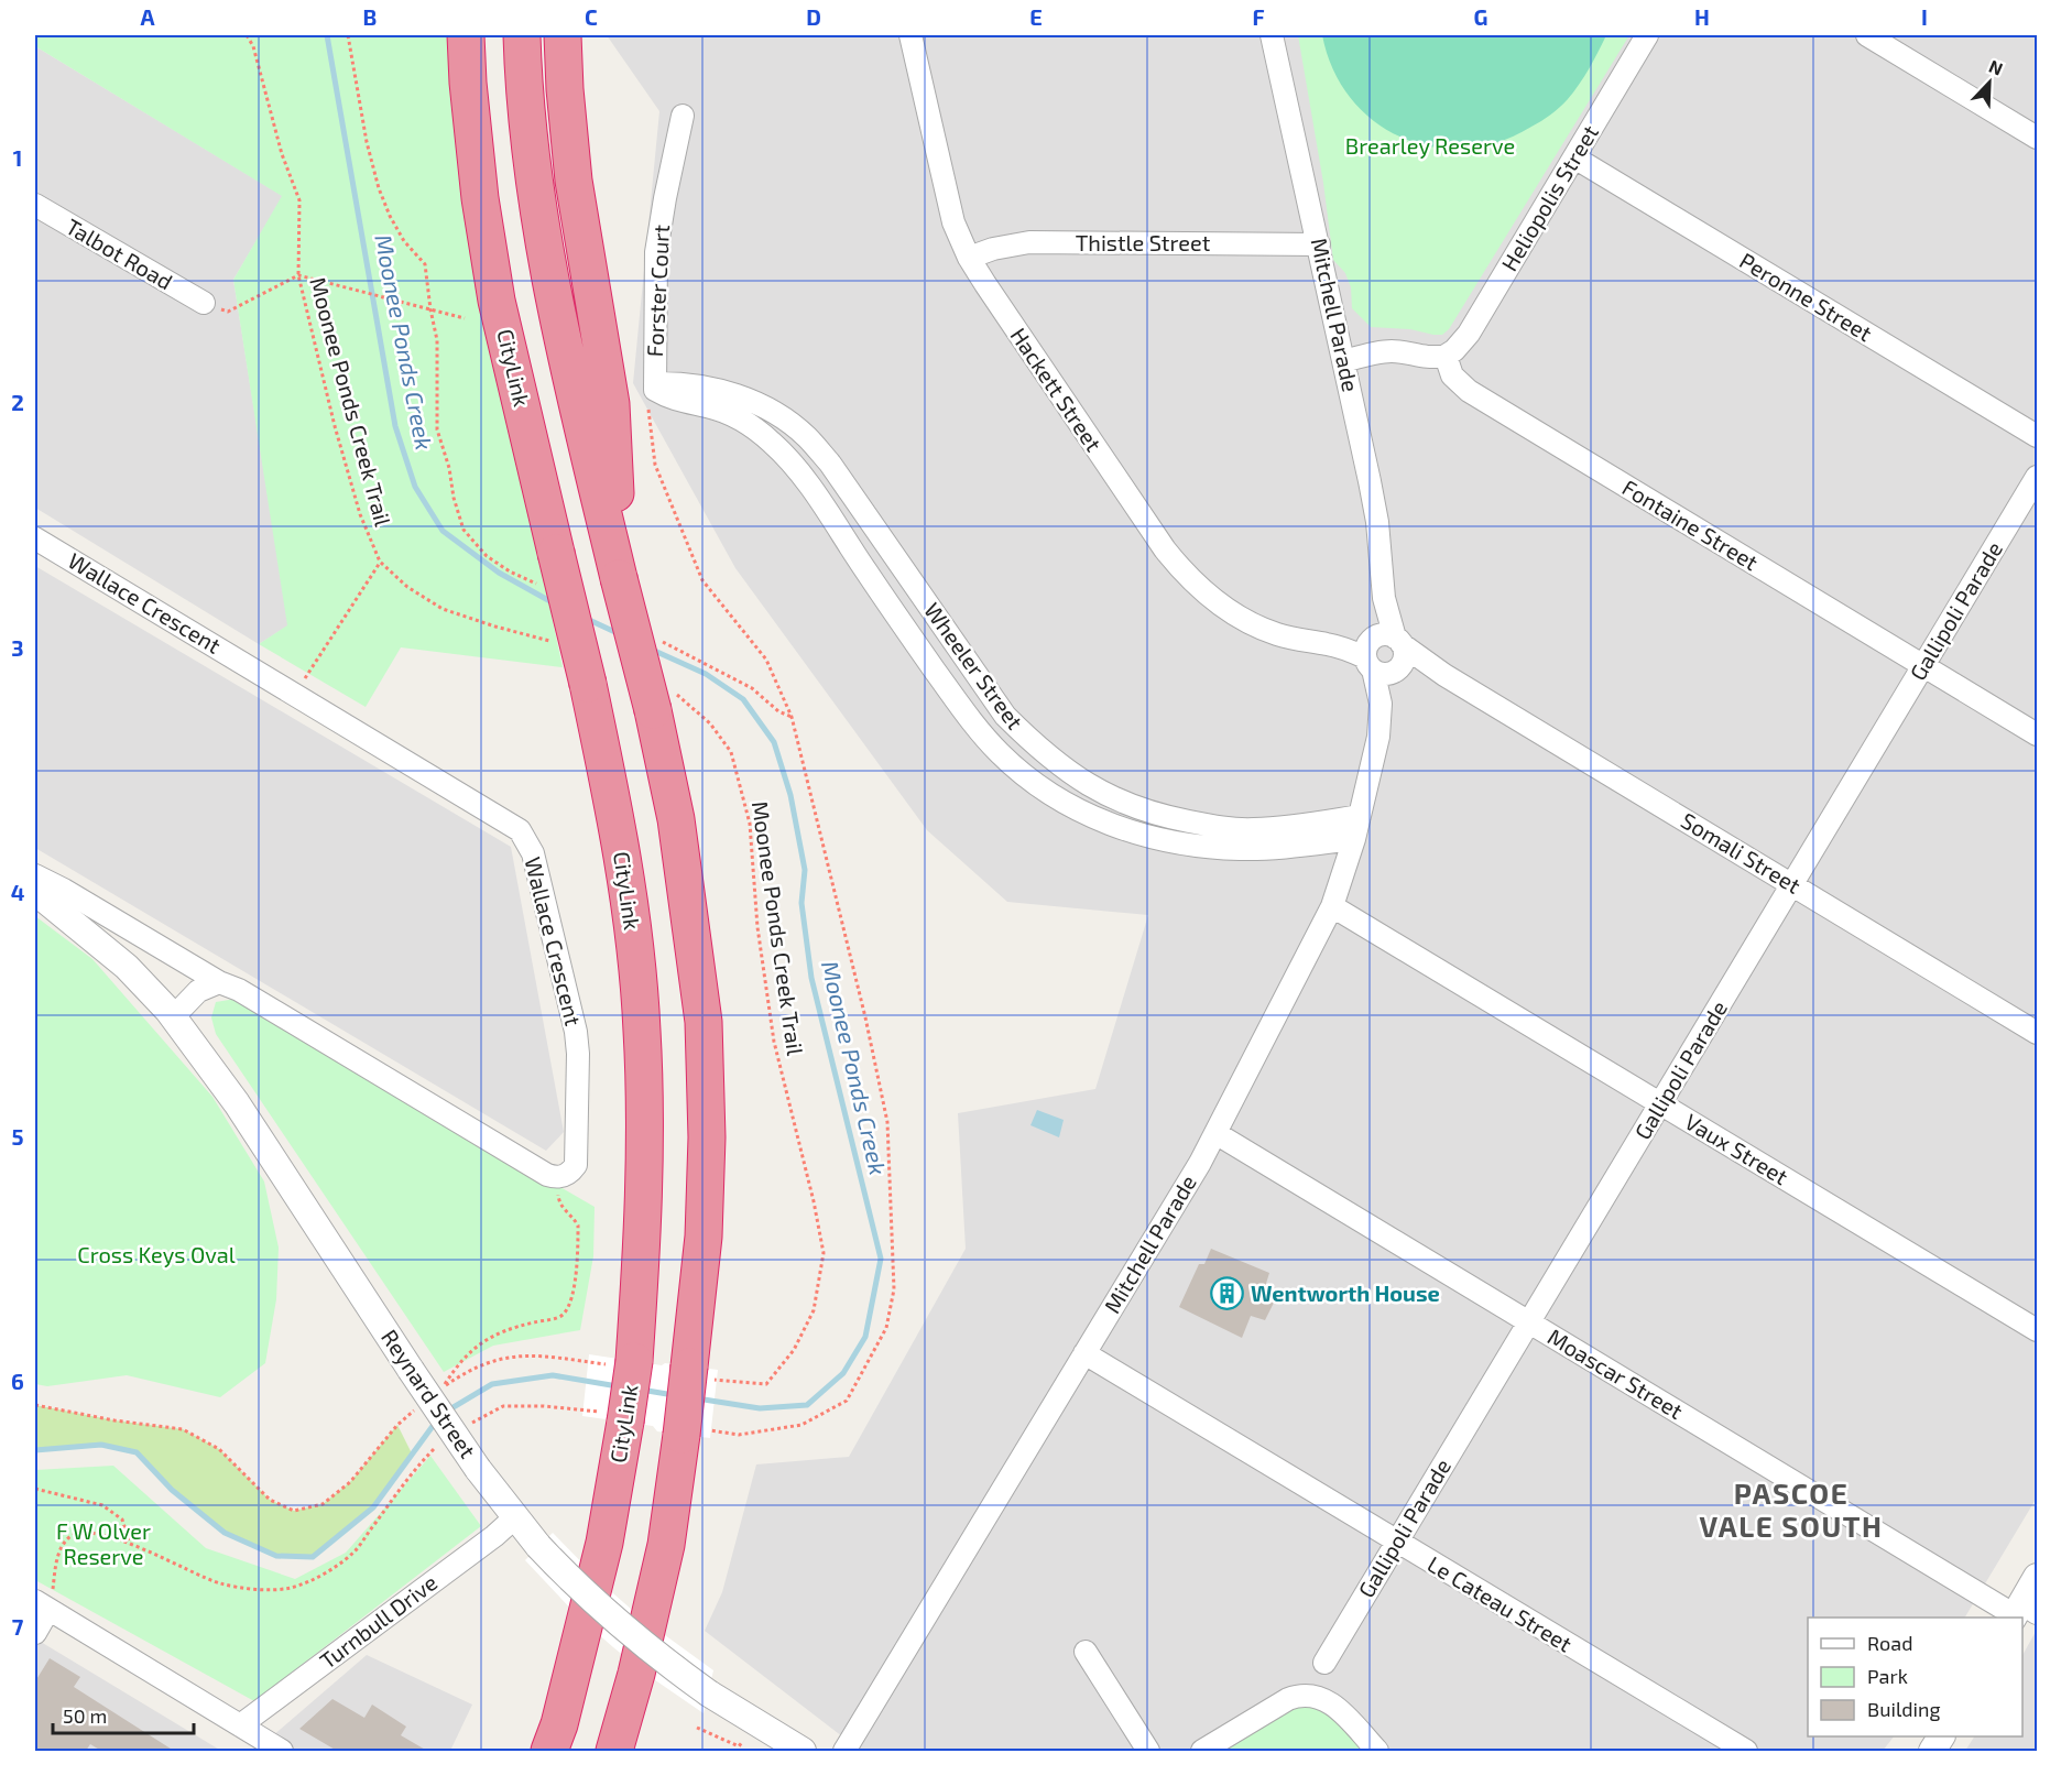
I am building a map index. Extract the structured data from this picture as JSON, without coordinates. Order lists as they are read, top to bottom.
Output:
{
  "streets": {
    "highway": ["CityLink"],
    "street": [
      "Heliopolis Street",
      "Thistle Street",
      "Talbot Road",
      "Forster Court",
      "Peronne Street",
      "Mitchell Parade",
      "Hackett Street",
      "Fontaine Street",
      "Wallace Crescent",
      "Gallipoli Parade",
      "Wheeler Street",
      "Somali Street",
      "Vaux Street",
      "Moascar Street",
      "Reynard Street",
      "Le Cateau Street",
      "Turnbull Drive"
    ],
    "path": ["Moonee Ponds Creek Trail"]
  },
  "crossings": [
    ["Heliopolis Street", "Peronne Street"],
    ["Heliopolis Street", "Fontaine Street"],
    ["Thistle Street", "Mitchell Parade"],
    ["Thistle Street", "Hackett Street"],
    ["Forster Court", "Wheeler Street"],
    ["Mitchell Parade", "Hackett Street"],
    ["Mitchell Parade", "Wheeler Street"],
    ["Mitchell Parade", "Somali Street"],
    ["Mitchell Parade", "Vaux Street"],
    ["Mitchell Parade", "Moascar Street"],
    ["Mitchell Parade", "Le Cateau Street"],
    ["Hackett Street", "Somali Street"],
    ["Fontaine Street", "Gallipoli Parade"],
    ["Gallipoli Parade", "Somali Street"],
    ["Gallipoli Parade", "Vaux Street"],
    ["Gallipoli Parade", "Moascar Street"],
    ["Gallipoli Parade", "Le Cateau Street"],
    ["Reynard Street", "Turnbull Drive"]
  ],
  "districts": ["PASCOE VALE SOUTH"],
  "water": ["Moonee Ponds Creek"],
  "parks": ["Brearley Reserve", "Cross Keys Oval", "F W Olver Reserve"],
  "places": {
    "building": ["Wentworth House"]
  },
  "legend": ["Road", "Park", "Building"],
  "scale_bar": "50 m",
  "north": "top right",
  "grid": {
    "columns": [
      "A",
      "B",
      "C",
      "D",
      "E",
      "F",
      "G",
      "H",
      "I"
    ],
    "rows": [
      "1",
      "2",
      "3",
      "4",
      "5",
      "6",
      "7"
    ]
  }
}
